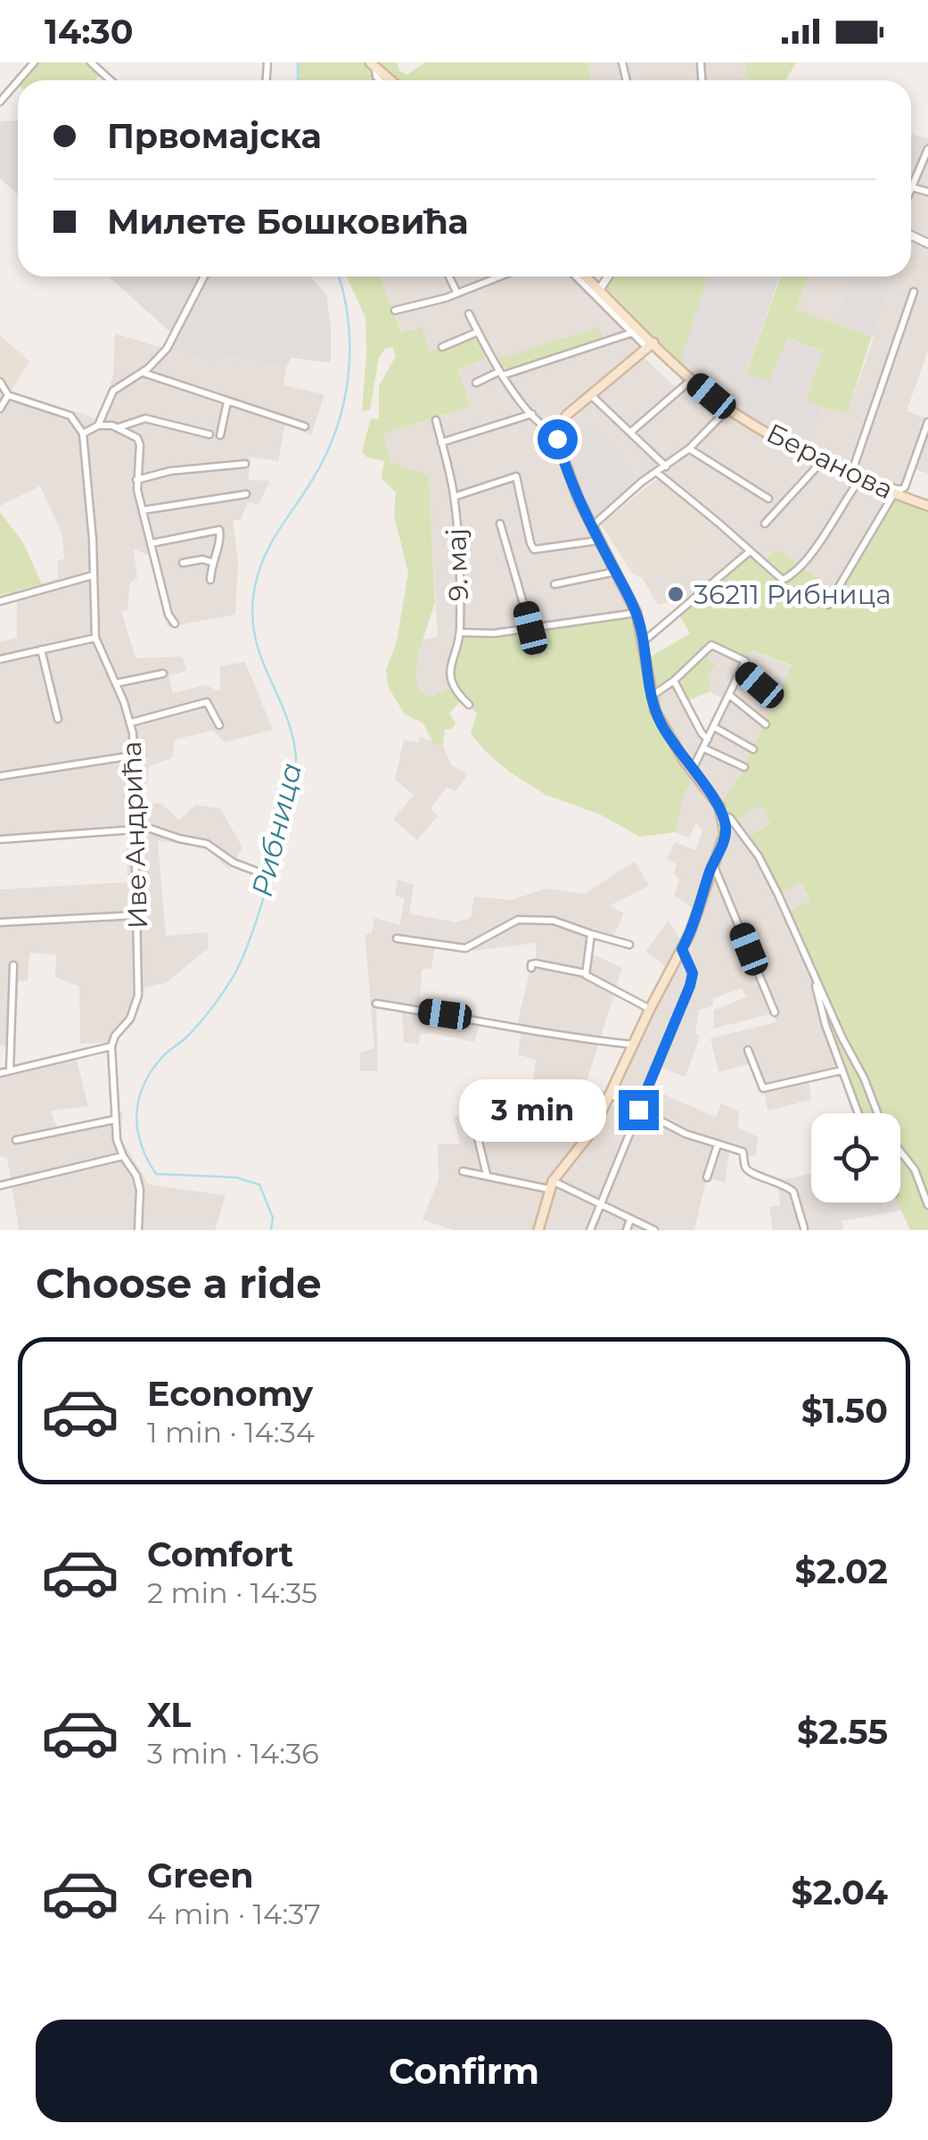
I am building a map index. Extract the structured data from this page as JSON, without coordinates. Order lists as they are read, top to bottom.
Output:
{
  "streets": {
    "main road": ["Беранова"],
    "street": ["9. мај", "Иве Андрића"]
  },
  "water": ["Рибница"],
  "places": ["36211 Рибница"],
  "page": {
    "status": "14:30",
    "banner": ["Првомајска", "Милете Бошковића"],
    "bubble": "3 min",
    "heading": "Choose a ride",
    "list": [
      {
        "name": "Economy",
        "note": "1 min · 14:34",
        "value": "$1.50"
      },
      {
        "name": "Comfort",
        "note": "2 min · 14:35",
        "value": "$2.02"
      },
      {
        "name": "XL",
        "note": "3 min · 14:36",
        "value": "$2.55"
      },
      {
        "name": "Green",
        "note": "4 min · 14:37",
        "value": "$2.04"
      }
    ],
    "buttons": "Confirm"
  }
}
